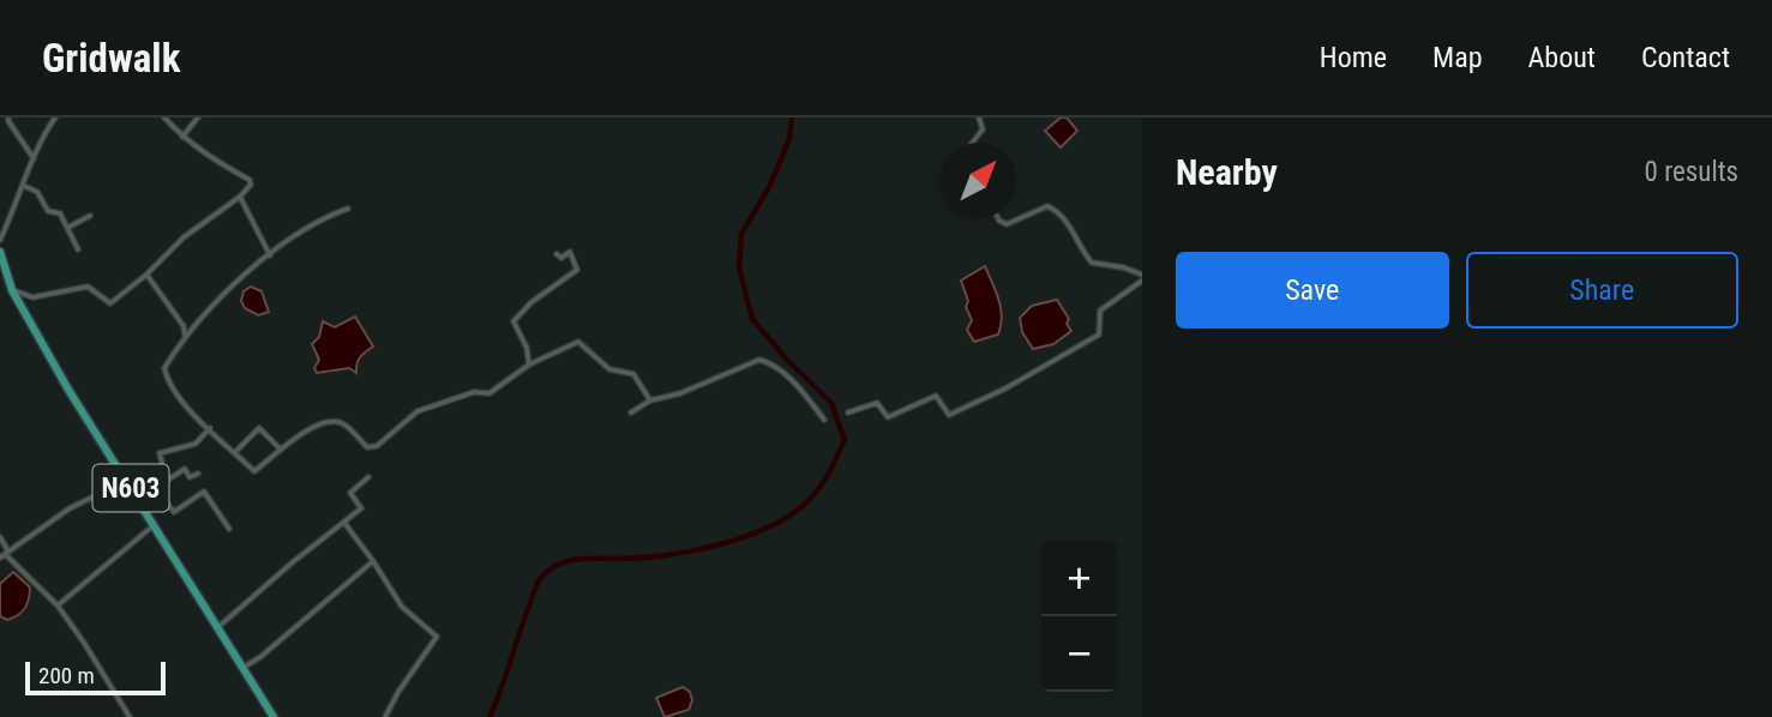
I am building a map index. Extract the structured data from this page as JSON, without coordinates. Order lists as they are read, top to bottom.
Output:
{
  "streets": {
    "highway": ["N603"]
  },
  "scale_bar": "200 m",
  "north": "top right",
  "page": {
    "header": "Gridwalk",
    "nav": [
      "Home",
      "Map",
      "About",
      "Contact"
    ],
    "heading": ["Nearby", "0 results"],
    "buttons": ["Save", "Share"],
    "map_buttons": ["+", "−"],
    "scale": "200 m"
  }
}
